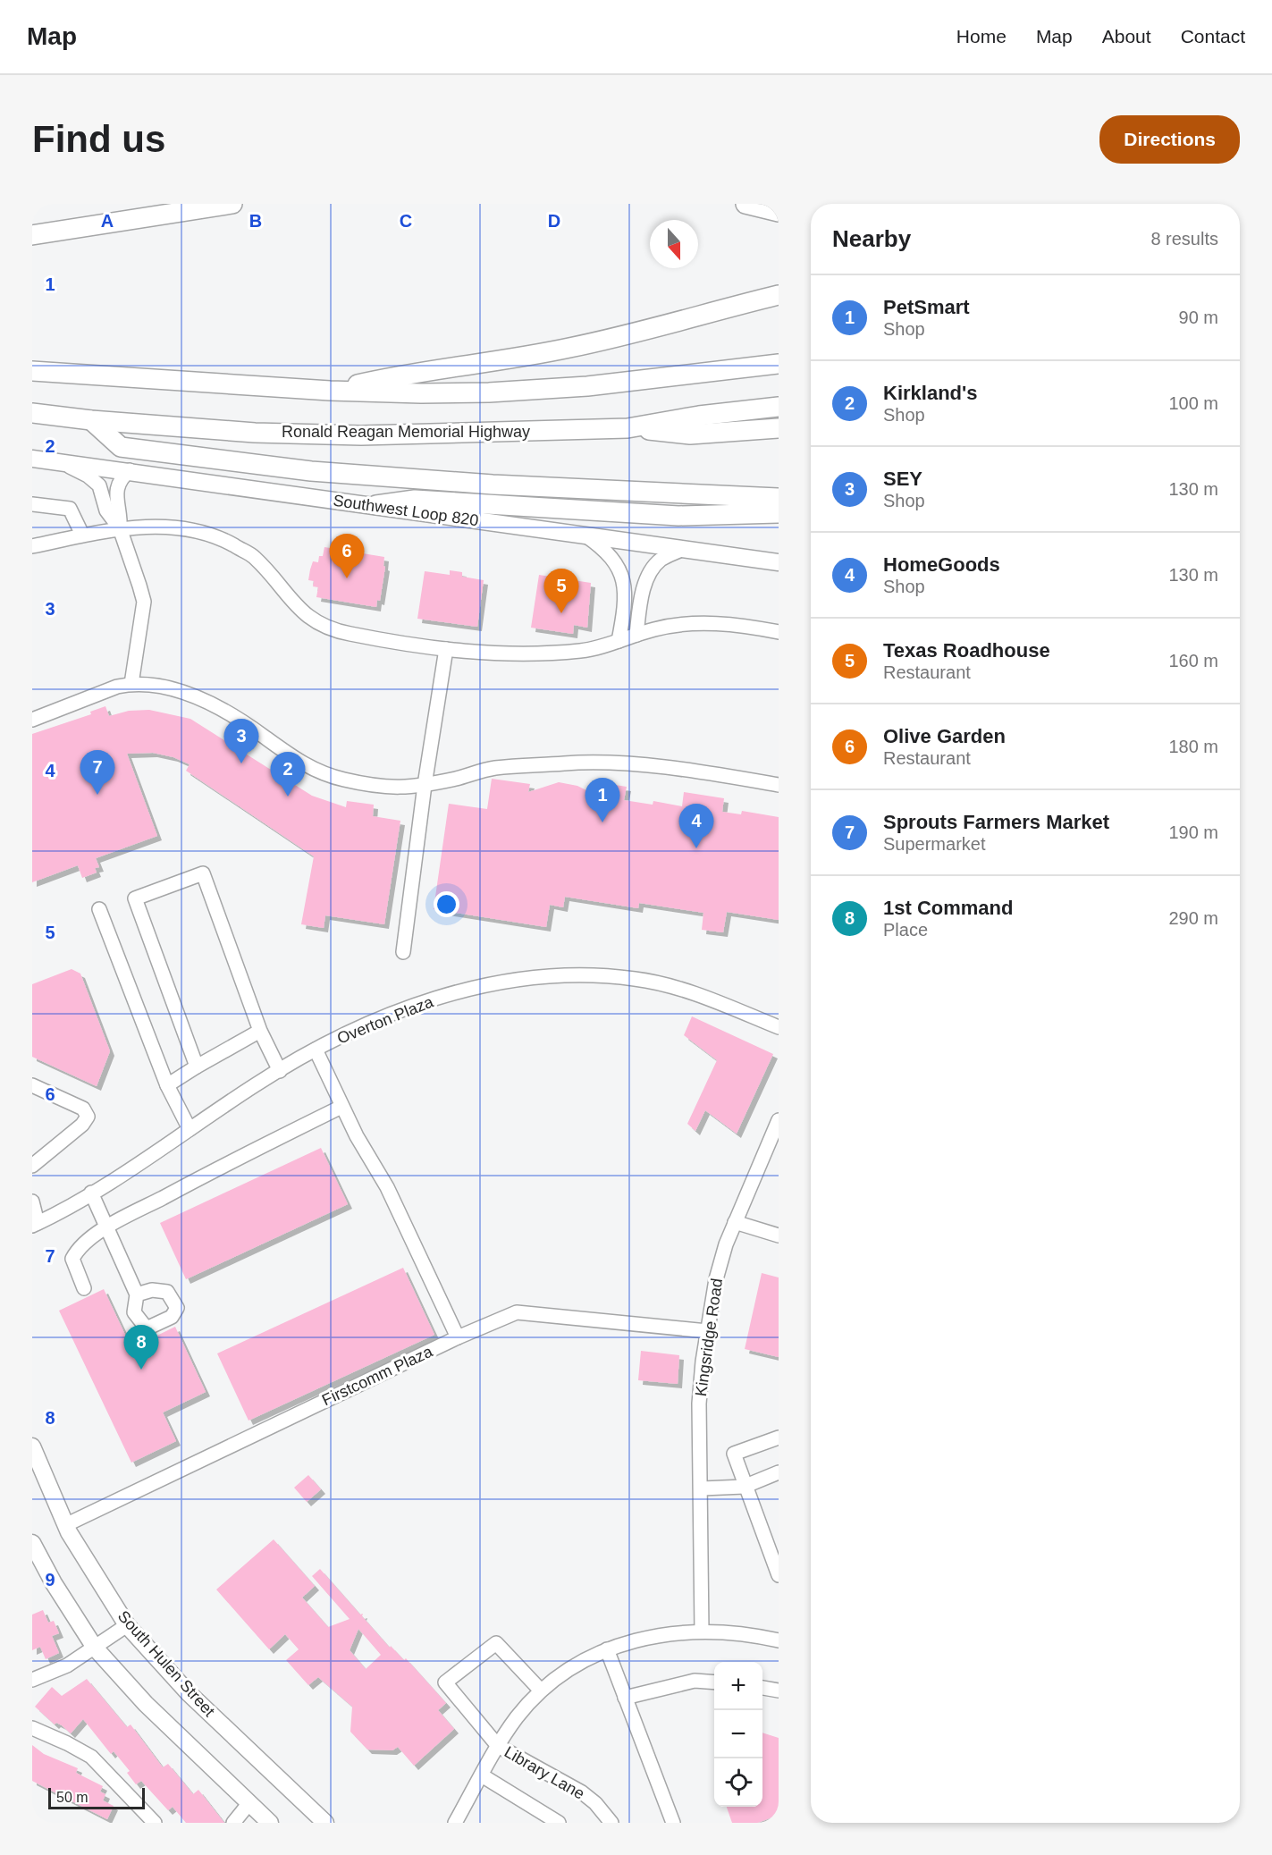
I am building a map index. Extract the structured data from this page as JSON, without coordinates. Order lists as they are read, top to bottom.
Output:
{
  "streets": {
    "highway": ["Ronald Reagan Memorial Highway"],
    "main road": ["Southwest Loop 820", "South Hulen Street"],
    "street": [
      "Overton Plaza",
      "Kingsridge Road",
      "Firstcomm Plaza",
      "Library Lane"
    ]
  },
  "crossings": [
    ["Kingsridge Road", "Firstcomm Plaza"],
    ["Firstcomm Plaza", "South Hulen Street"]
  ],
  "scale_bar": "50 m",
  "north": "bottom",
  "page": {
    "header": "Map",
    "nav": [
      "Home",
      "Map",
      "About",
      "Contact"
    ],
    "buttons": "Directions",
    "title": "Find us",
    "heading": ["Nearby", "8 results"],
    "list": [
      {
        "mark": "1",
        "name": "PetSmart",
        "note": "Shop",
        "value": "90 m"
      },
      {
        "mark": "2",
        "name": "Kirkland's",
        "note": "Shop",
        "value": "100 m"
      },
      {
        "mark": "3",
        "name": "SEY",
        "note": "Shop",
        "value": "130 m"
      },
      {
        "mark": "4",
        "name": "HomeGoods",
        "note": "Shop",
        "value": "130 m"
      },
      {
        "mark": "5",
        "name": "Texas Roadhouse",
        "note": "Restaurant",
        "value": "160 m"
      },
      {
        "mark": "6",
        "name": "Olive Garden",
        "note": "Restaurant",
        "value": "180 m"
      },
      {
        "mark": "7",
        "name": "Sprouts Farmers Market",
        "note": "Supermarket",
        "value": "190 m"
      },
      {
        "mark": "8",
        "name": "1st Command",
        "note": "Place",
        "value": "290 m"
      }
    ],
    "pins": [
      "6",
      "5",
      "3",
      "7",
      "2",
      "1",
      "4",
      "8"
    ],
    "map_buttons": ["+", "−"],
    "scale": "50 m"
  },
  "grid": {
    "columns": [
      "A",
      "B",
      "C",
      "D"
    ],
    "rows": [
      "1",
      "2",
      "3",
      "4",
      "5",
      "6",
      "7",
      "8",
      "9"
    ]
  }
}
